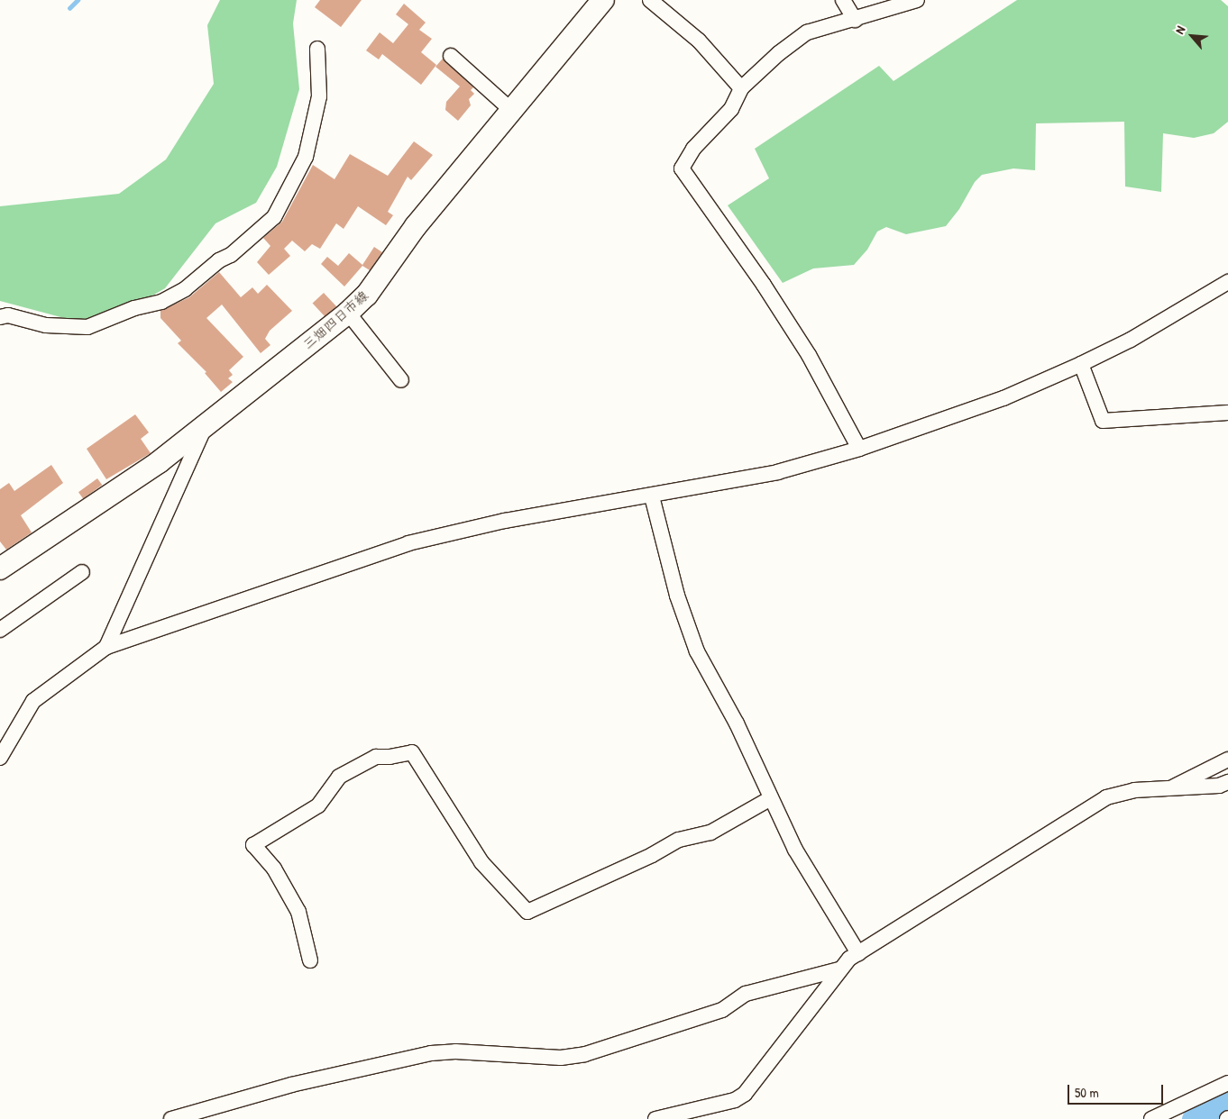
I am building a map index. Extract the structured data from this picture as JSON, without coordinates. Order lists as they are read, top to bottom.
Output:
{
  "streets": {
    "main road": ["三畑四日市線"]
  },
  "scale_bar": "50 m",
  "north": "top left"
}
